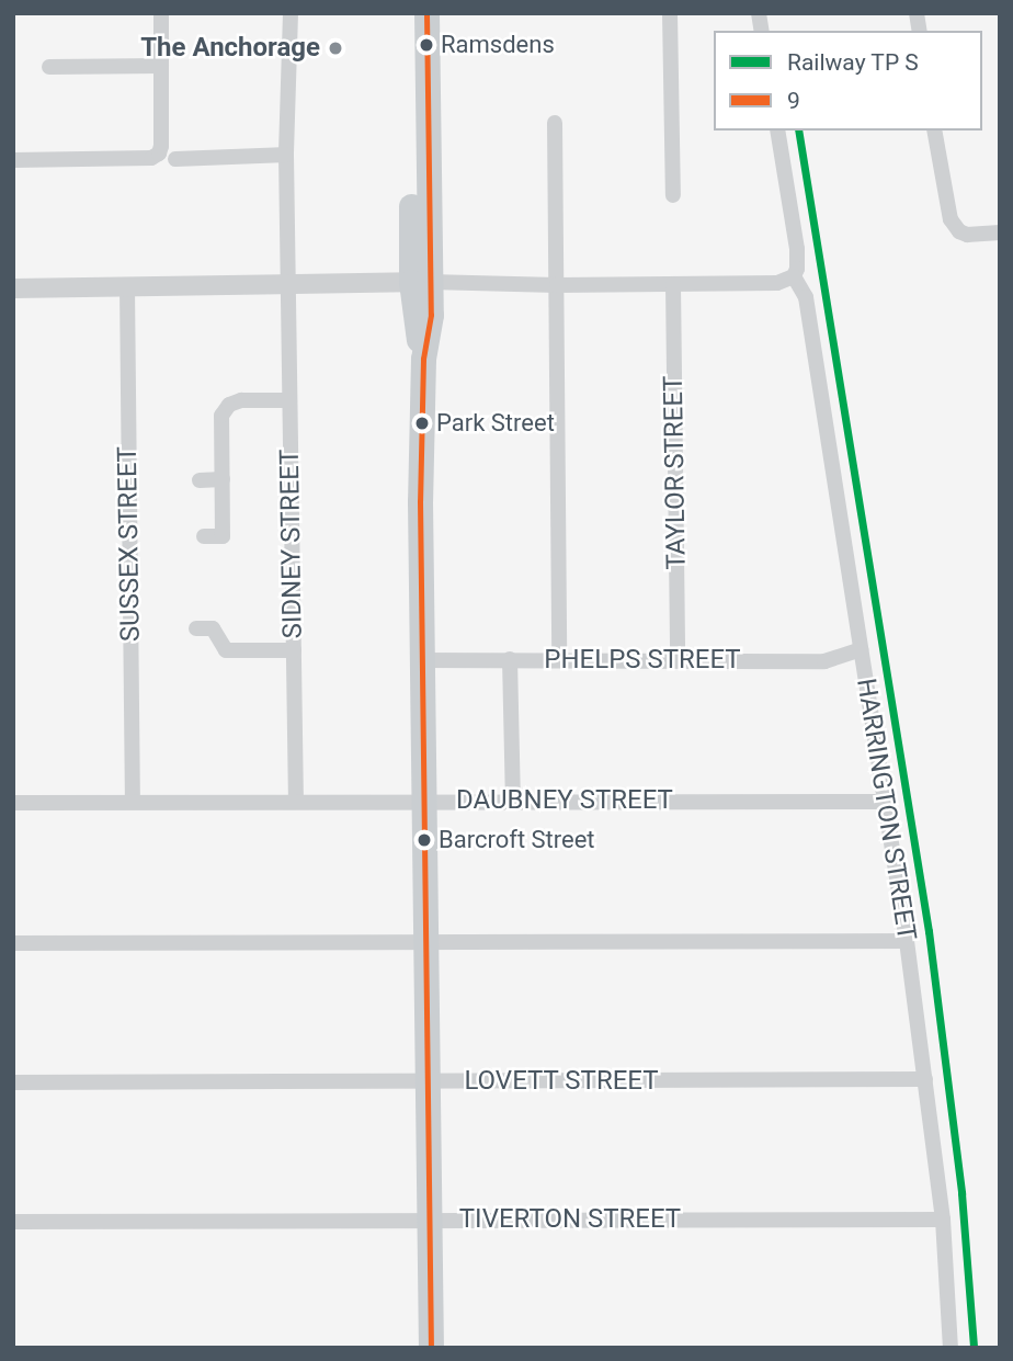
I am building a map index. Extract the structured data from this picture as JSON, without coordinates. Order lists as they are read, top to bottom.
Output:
{
  "streets": {
    "street": [
      "TAYLOR STREET",
      "SUSSEX STREET",
      "SIDNEY STREET",
      "PHELPS STREET",
      "DAUBNEY STREET",
      "HARRINGTON STREET",
      "LOVETT STREET",
      "TIVERTON STREET"
    ]
  },
  "crossings": [
    ["TAYLOR STREET", "PHELPS STREET"],
    ["SUSSEX STREET", "DAUBNEY STREET"],
    ["SIDNEY STREET", "DAUBNEY STREET"],
    ["PHELPS STREET", "HARRINGTON STREET"],
    ["DAUBNEY STREET", "HARRINGTON STREET"],
    ["HARRINGTON STREET", "LOVETT STREET"],
    ["HARRINGTON STREET", "TIVERTON STREET"]
  ],
  "places": [
    "Ramsdens",
    "The Anchorage",
    "Park Street",
    "Barcroft Street"
  ],
  "lines": ["transit line 9"],
  "legend": ["Railway TP S", "9"]
}
